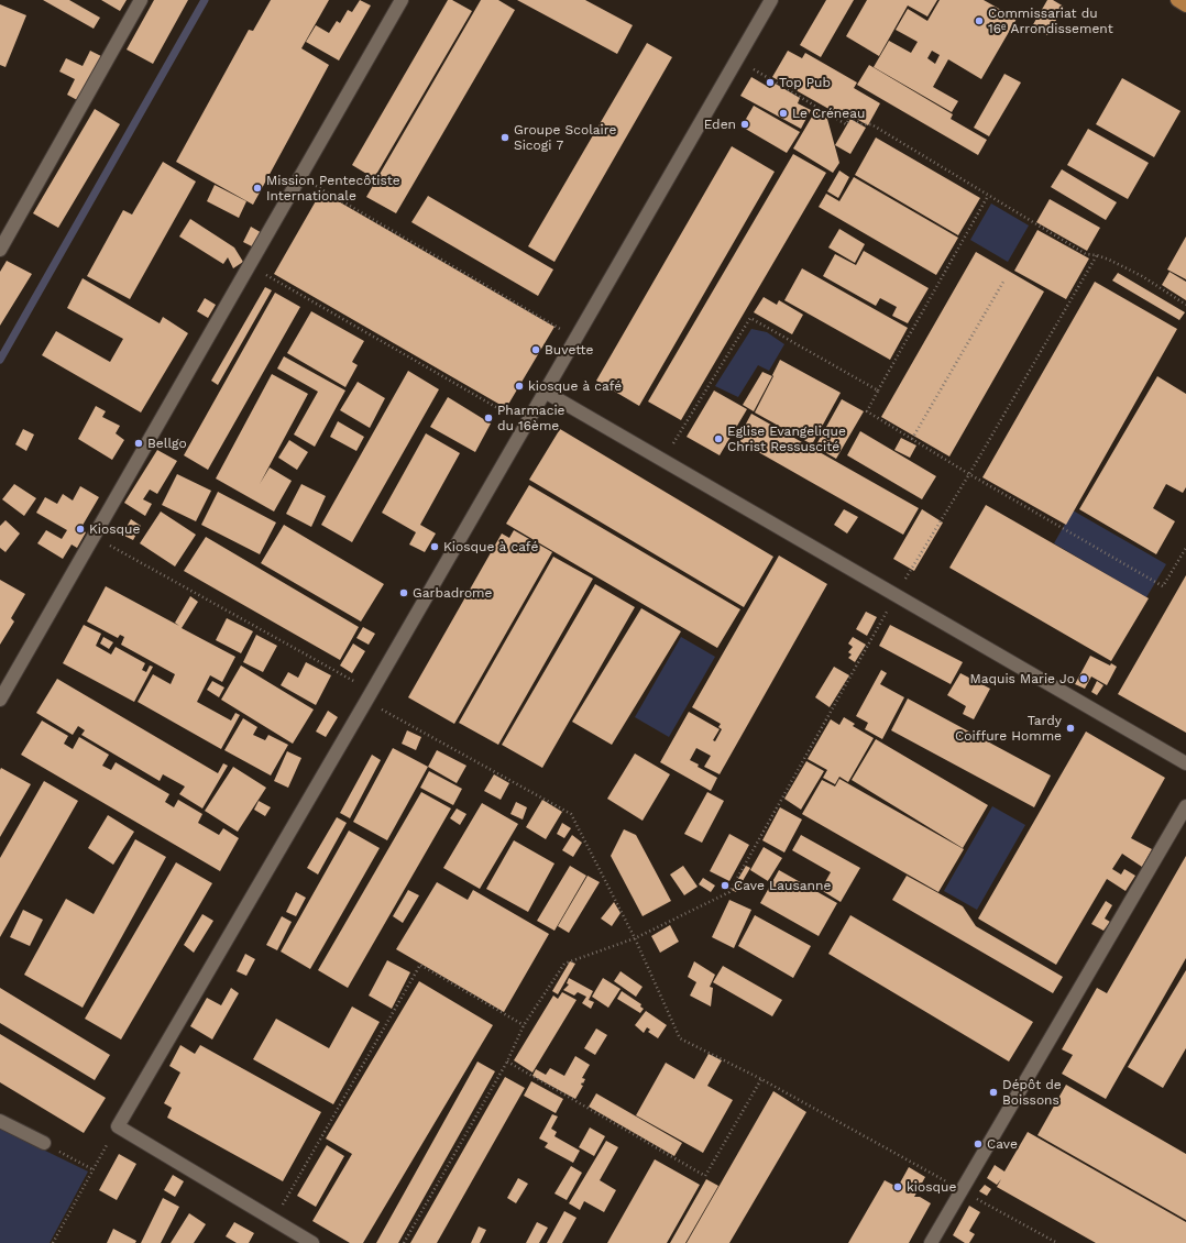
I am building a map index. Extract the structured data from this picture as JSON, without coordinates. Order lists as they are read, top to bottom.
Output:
{
  "places": [
    "Commissariat du 16ᵉ Arrondissement",
    "Top Pub",
    "Le Créneau",
    "Eden",
    "Groupe Scolaire Sicogi 7",
    "Mission Pentecôtiste Internationale",
    "Buvette",
    "kiosque à café",
    "Pharmacie du 16ème",
    "Eglise Evangelique Christ Ressuscité",
    "Bellgo",
    "Kiosque",
    "Kiosque à café",
    "Garbadrome",
    "Maquis Marie Jo",
    "Tardy Coiffure Homme",
    "Cave Lausanne",
    "Dépôt de Boissons",
    "Cave",
    "kiosque"
  ]
}
